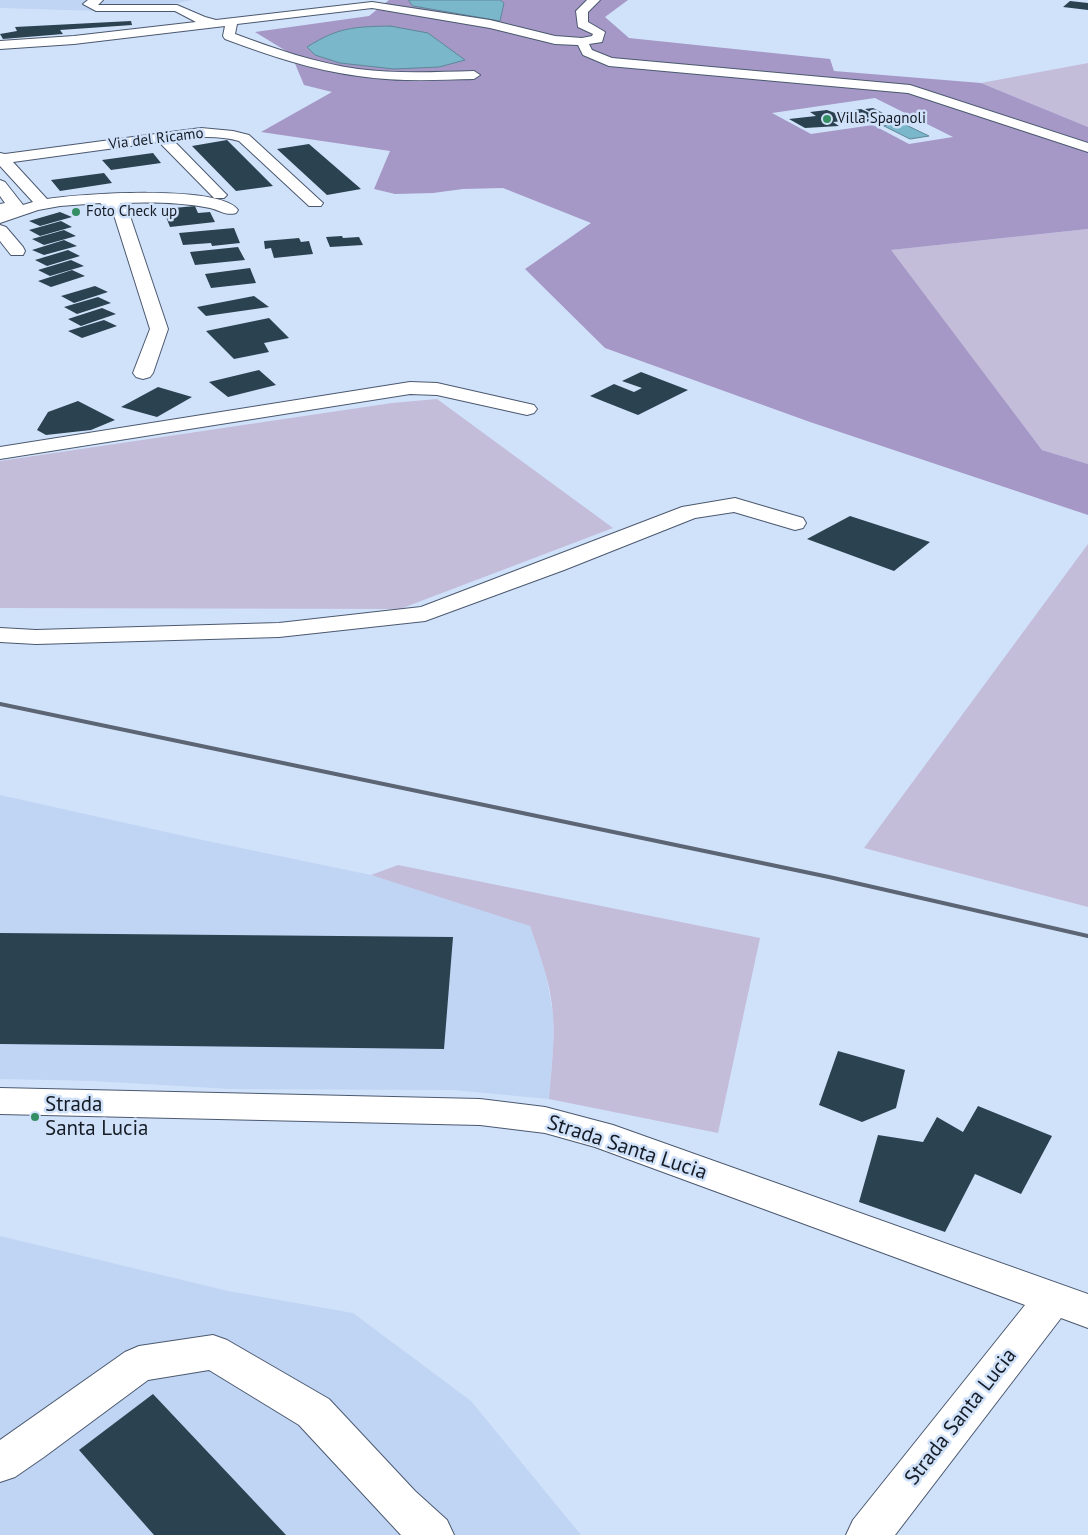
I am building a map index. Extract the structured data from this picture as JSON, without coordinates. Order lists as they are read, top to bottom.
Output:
{
  "streets": {
    "street": ["Via del Ricamo", "Strada Santa Lucia"]
  },
  "places": ["Villa Spagnoli", "Foto Check up", "Strada Santa Lucia"]
}
